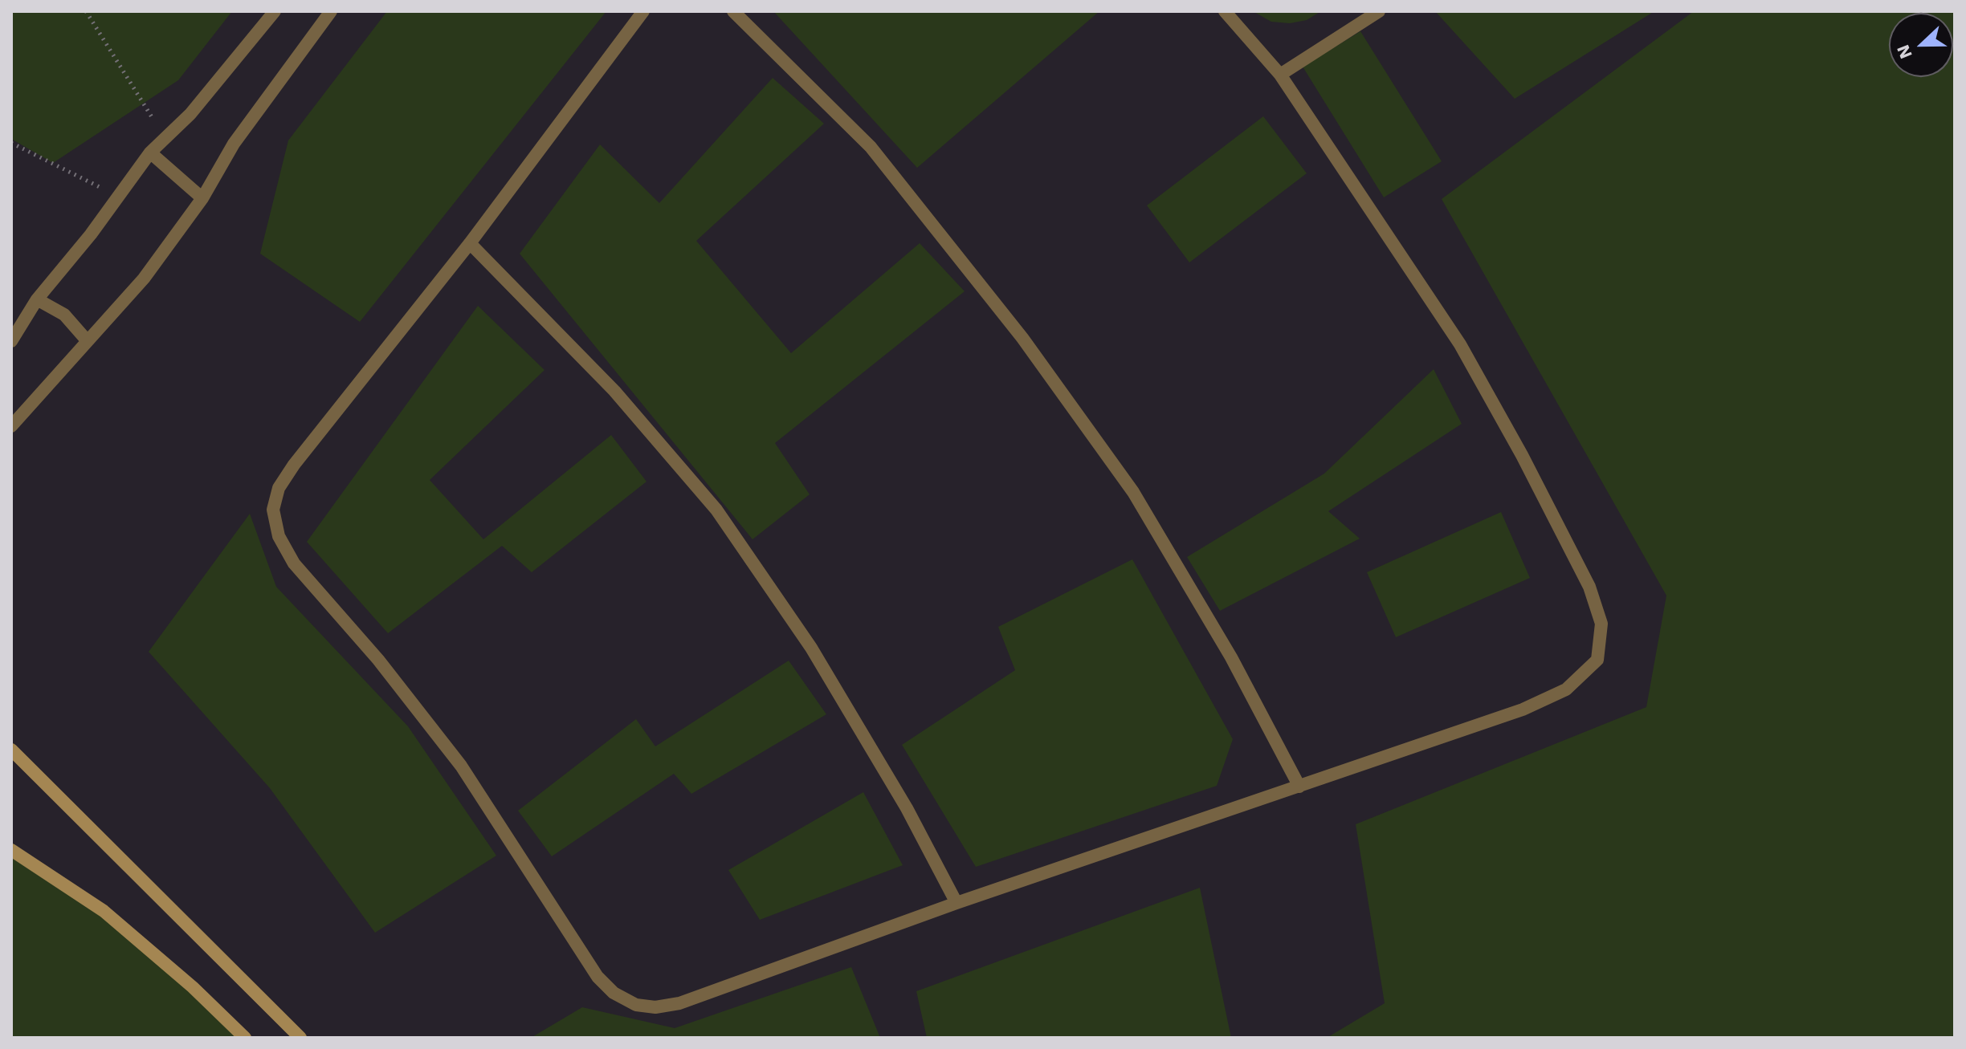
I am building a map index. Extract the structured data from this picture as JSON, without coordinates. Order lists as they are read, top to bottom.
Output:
{
  "north": "left"
}
